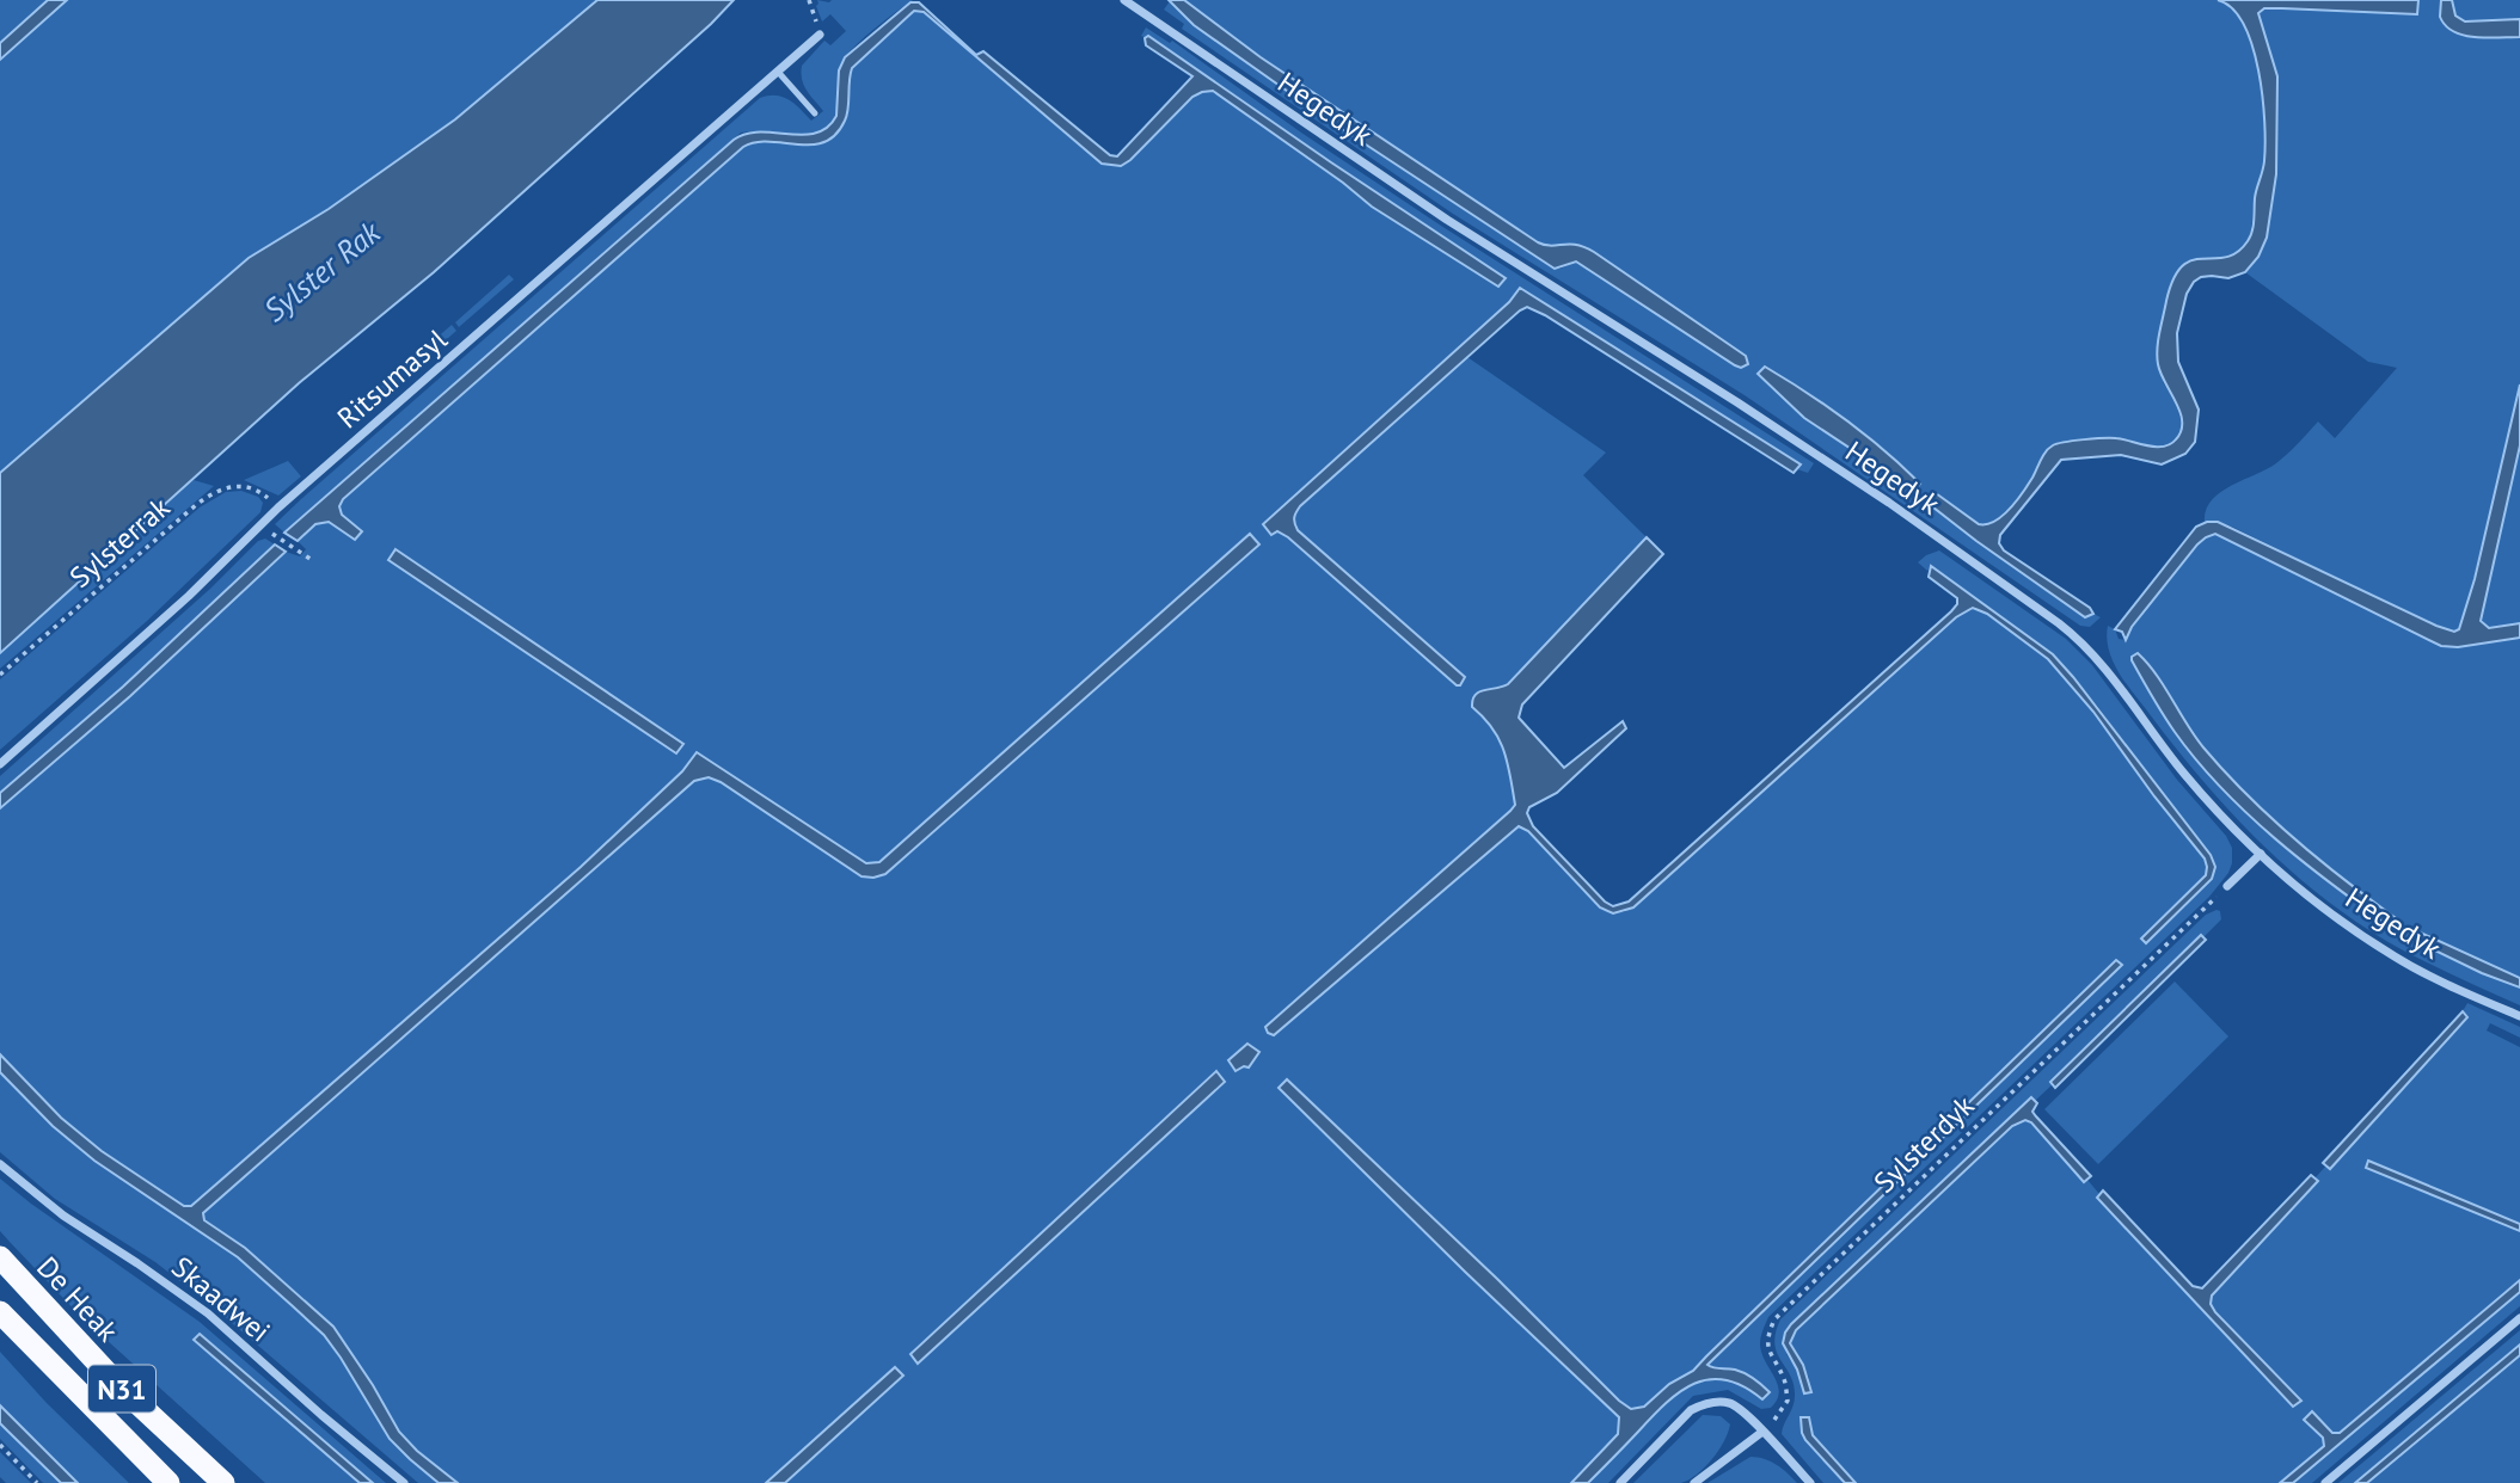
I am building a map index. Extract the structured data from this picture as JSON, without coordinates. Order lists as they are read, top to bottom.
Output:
{
  "streets": {
    "highway": ["De Heak", "N31"],
    "street": ["Hegedyk", "Ritsumasyl", "Skaadwei"],
    "path": ["Sylsterrak", "Sylsterdyk"]
  },
  "crossings": [
    ["Ritsumasyl", "Sylsterrak"]
  ],
  "water": ["Sylster Rak"]
}
